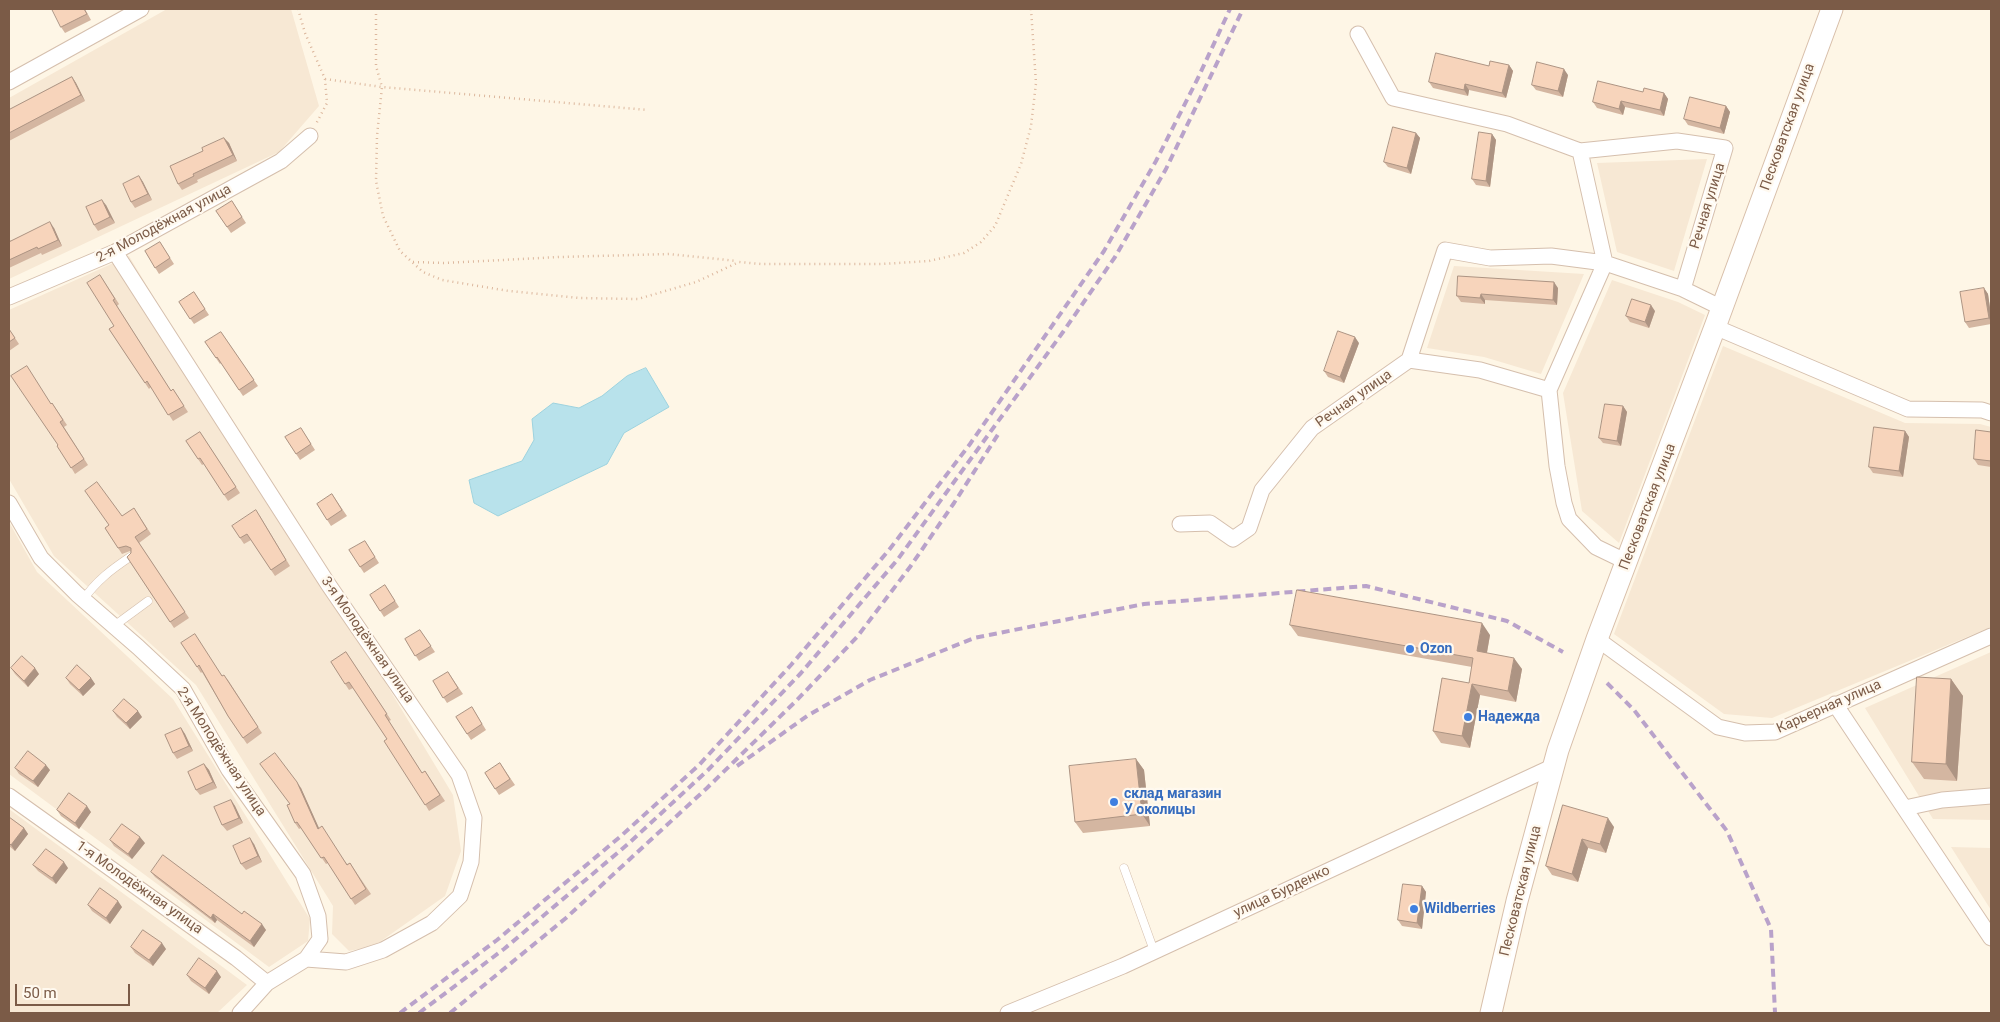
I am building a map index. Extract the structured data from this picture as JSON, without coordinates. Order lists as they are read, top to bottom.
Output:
{
  "streets": {
    "main road": ["Песковатская улица"],
    "street": [
      "Речная улица",
      "2-я Молодёжная улица",
      "3-я Молодёжная улица",
      "Карьерная улица",
      "1-я Молодёжная улица",
      "улица Бурденко"
    ]
  },
  "crossings": [
    ["Песковатская улица", "Карьерная улица"],
    ["Песковатская улица", "улица Бурденко"],
    ["2-я Молодёжная улица", "3-я Молодёжная улица"]
  ],
  "places": [
    "Ozon",
    "Надежда",
    "склад магазин У околицы",
    "Wildberries"
  ],
  "scale_bar": "50 m"
}
